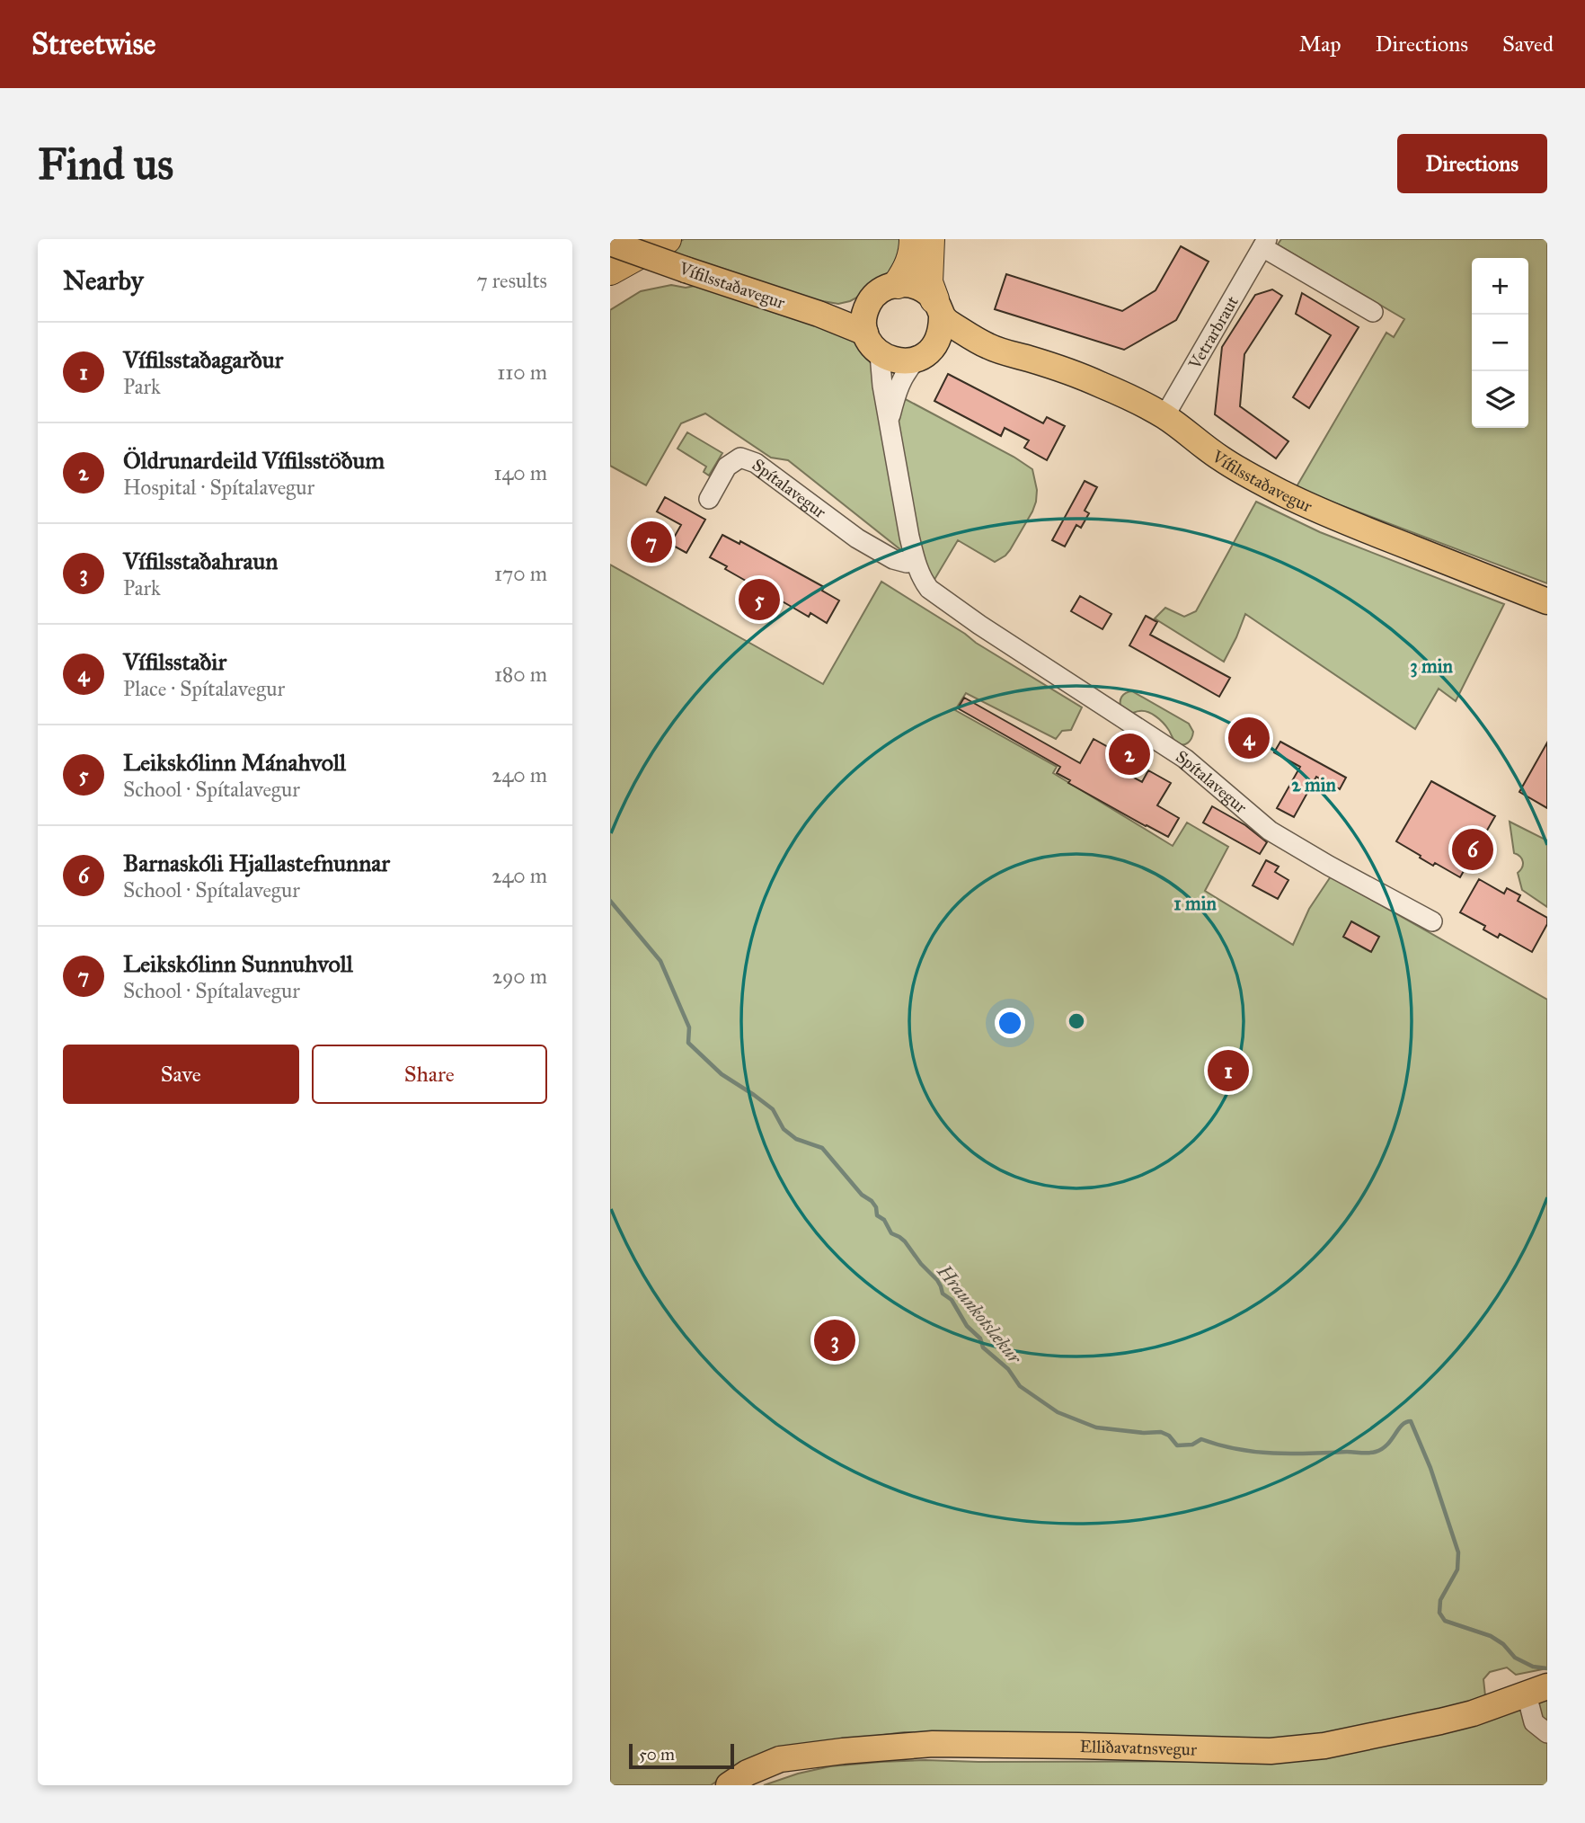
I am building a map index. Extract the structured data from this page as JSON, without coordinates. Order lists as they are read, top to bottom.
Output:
{
  "streets": {
    "main road": ["Vífilsstaðavegur", "Elliðavatnsvegur"],
    "street": ["Vetrarbraut", "Spítalavegur"]
  },
  "crossings": [
    ["Vífilsstaðavegur", "Vetrarbraut"],
    ["Vífilsstaðavegur", "Spítalavegur"]
  ],
  "water": ["Hraunkotslækur"],
  "scale_bar": "50 m",
  "page": {
    "header": "Streetwise",
    "nav": ["Map", "Directions", "Saved"],
    "buttons": [
      "Directions",
      ["Save", "Share"]
    ],
    "title": "Find us",
    "heading": ["Nearby", "7 results"],
    "map_buttons": ["+", "−"],
    "list": [
      {
        "mark": "1",
        "name": "Vífilsstaðagarður",
        "note": "Park",
        "value": "110 m"
      },
      {
        "mark": "2",
        "name": "Öldrunardeild Vífilsstöðum",
        "note": "Hospital · Spítalavegur",
        "value": "140 m"
      },
      {
        "mark": "3",
        "name": "Vífilsstaðahraun",
        "note": "Park",
        "value": "170 m"
      },
      {
        "mark": "4",
        "name": "Vífilsstaðir",
        "note": "Place · Spítalavegur",
        "value": "180 m"
      },
      {
        "mark": "5",
        "name": "Leikskólinn Mánahvoll",
        "note": "School · Spítalavegur",
        "value": "240 m"
      },
      {
        "mark": "6",
        "name": "Barnaskóli Hjallastefnunnar",
        "note": "School · Spítalavegur",
        "value": "240 m"
      },
      {
        "mark": "7",
        "name": "Leikskólinn Sunnuhvoll",
        "note": "School · Spítalavegur",
        "value": "290 m"
      }
    ],
    "pins": [
      "7",
      "5",
      "4",
      "2",
      "6",
      "1",
      "3"
    ],
    "scale": "50 m"
  },
  "rings": ["3 min", "2 min", "1 min"]
}
